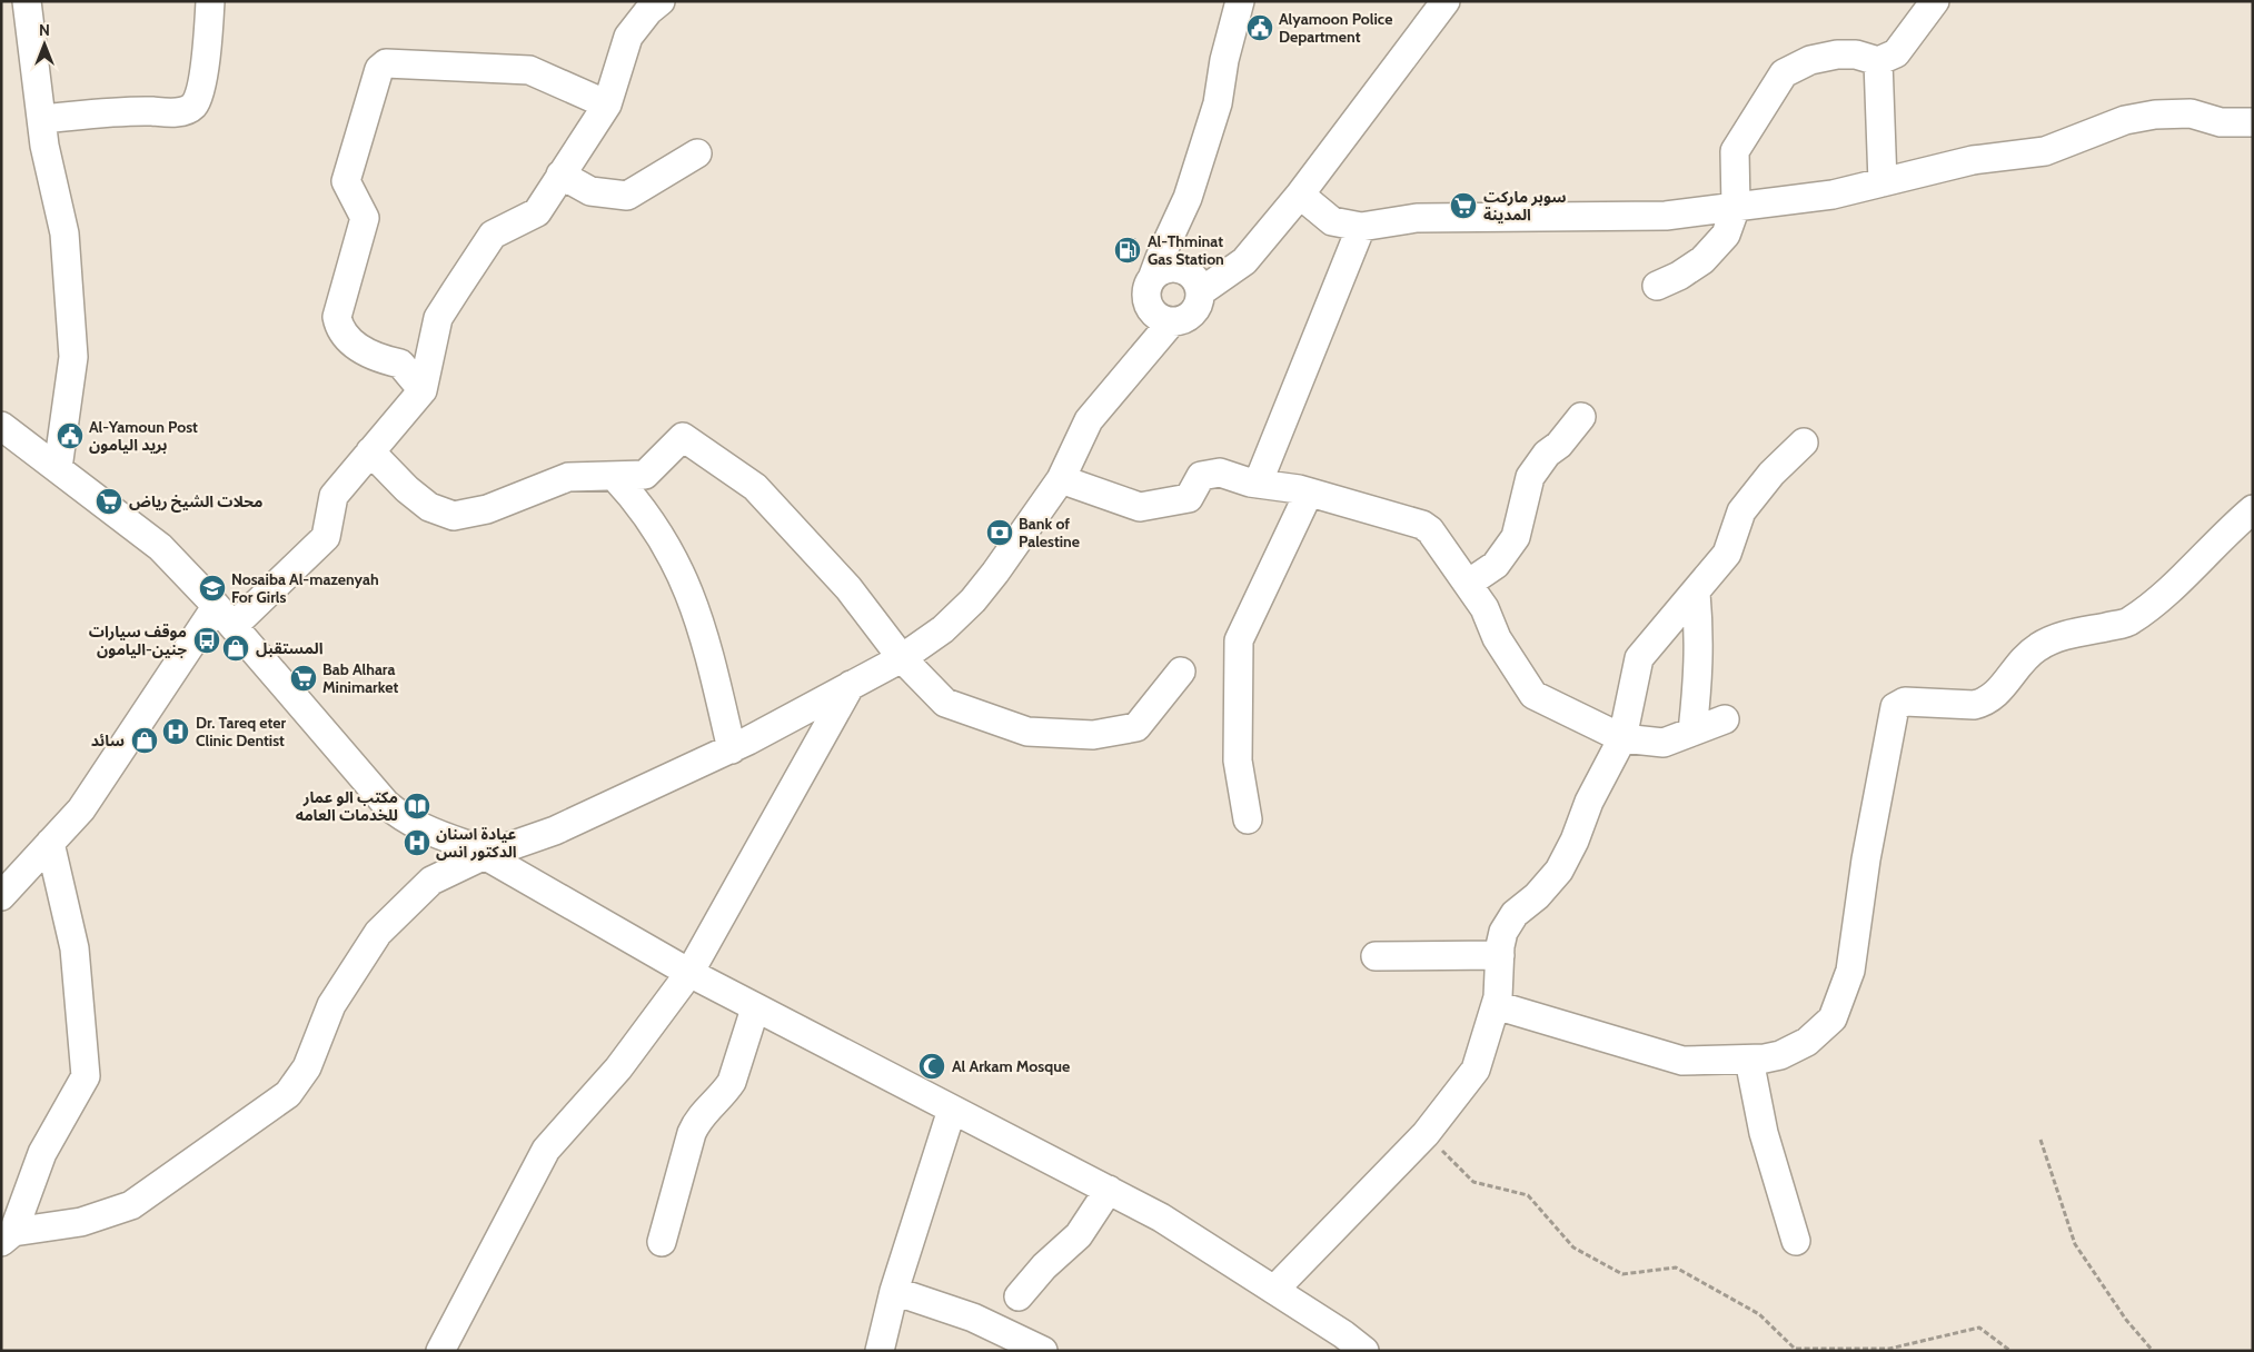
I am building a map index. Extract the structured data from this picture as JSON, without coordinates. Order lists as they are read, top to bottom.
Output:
{
  "places": {
    "public building": ["Alyamoon Police Department", "Al-Yamoun Post بريد اليامون"],
    "supermarket": ["سوبر ماركت المدينة", "محلات الشيخ رياض", "Bab Alhara Minimarket"],
    "fuel station": ["Al-Thminat Gas Station"],
    "bank": ["Bank of Palestine"],
    "school or university": ["Nosaiba Al-mazenyah For Girls"],
    "bus stop": ["موقف سيارات جنين-اليامون"],
    "shop": ["المستقبل", "سائد"],
    "hospital": ["Dr. Tareq eter Clinic Dentist", "عيادة اسنان الدكتور انس"],
    "library": ["مكتب الو عمار للخدمات العامه"],
    "mosque": ["Al Arkam Mosque"]
  },
  "north": "top"
}
